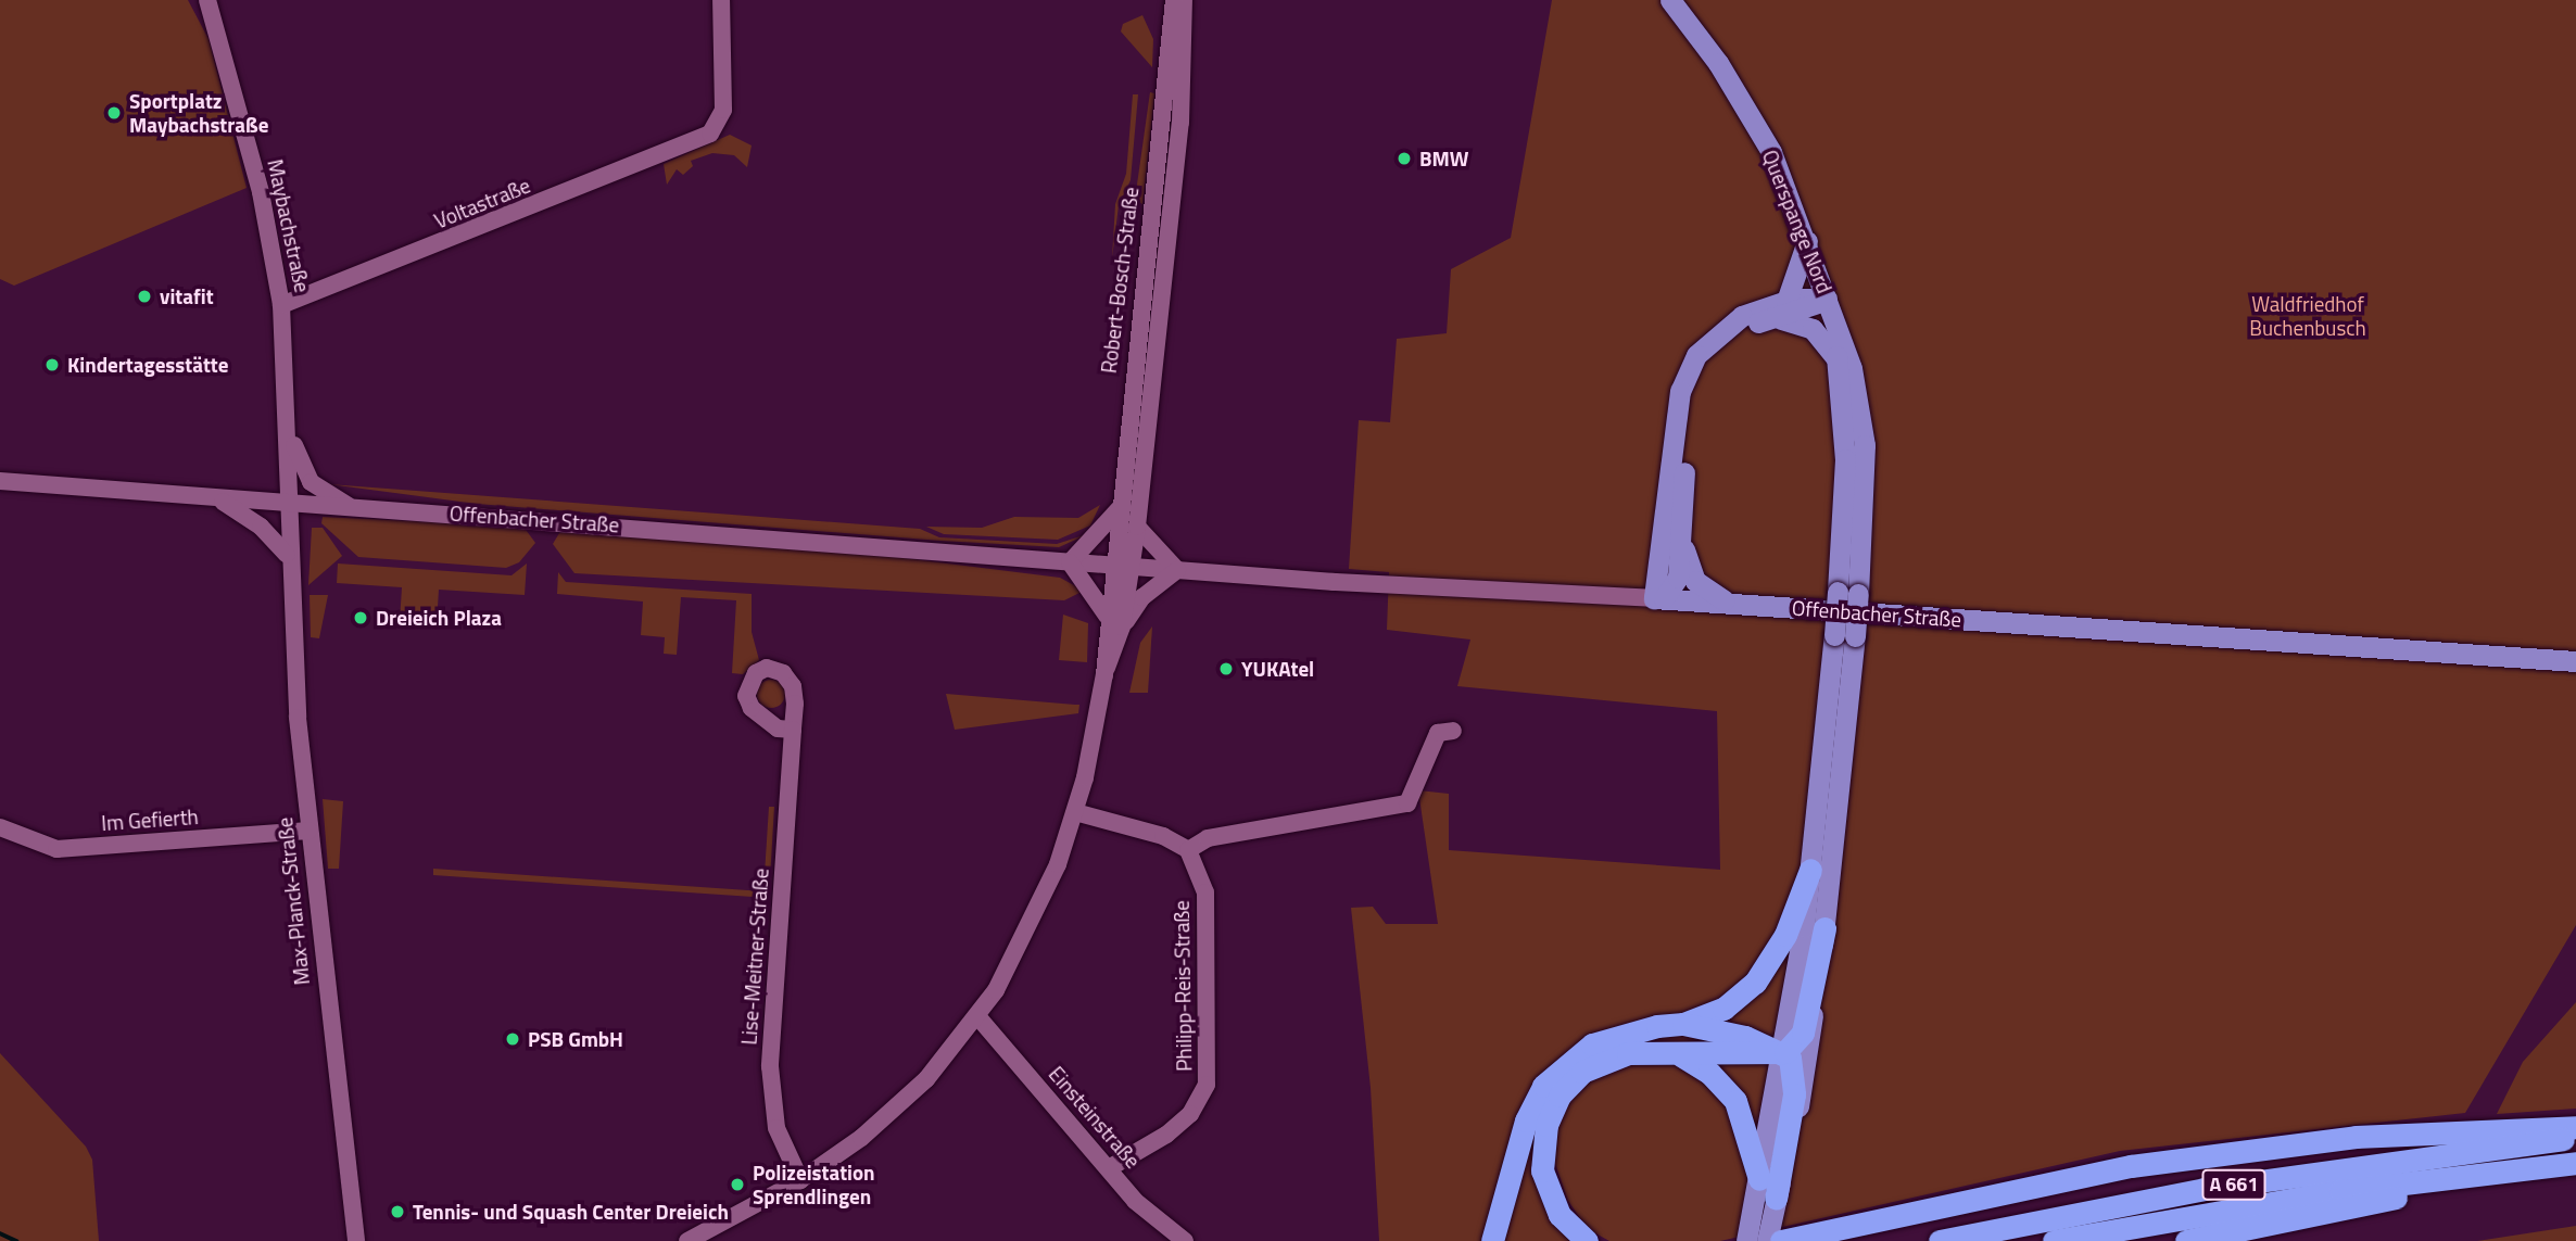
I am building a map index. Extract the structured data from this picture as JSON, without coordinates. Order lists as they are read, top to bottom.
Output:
{
  "streets": {
    "highway": ["A 661"],
    "main road": ["Querspange Nord", "Offenbacher Straße"],
    "street": [
      "Voltastraße",
      "Maybachstraße",
      "Robert-Bosch-Straße",
      "Im Gefierth",
      "Max-Planck-Straße",
      "Lise-Meitner-Straße",
      "Philipp-Reis-Straße",
      "Einsteinstraße"
    ]
  },
  "crossings": [
    ["Voltastraße", "Maybachstraße"],
    ["Maybachstraße", "Offenbacher Straße"],
    ["Maybachstraße", "Max-Planck-Straße"],
    ["Robert-Bosch-Straße", "Offenbacher Straße"],
    ["Offenbacher Straße", "Max-Planck-Straße"],
    ["Im Gefierth", "Max-Planck-Straße"],
    ["Philipp-Reis-Straße", "Einsteinstraße"]
  ],
  "parks": ["Waldfriedhof Buchenbusch"],
  "places": [
    "Sportplatz Maybachstraße",
    "BMW",
    "vitafit",
    "Kindertagesstätte",
    "Dreieich Plaza",
    "YUKAtel",
    "PSB GmbH",
    "Polizeistation Sprendlingen",
    "Tennis- und Squash Center Dreieich"
  ]
}
